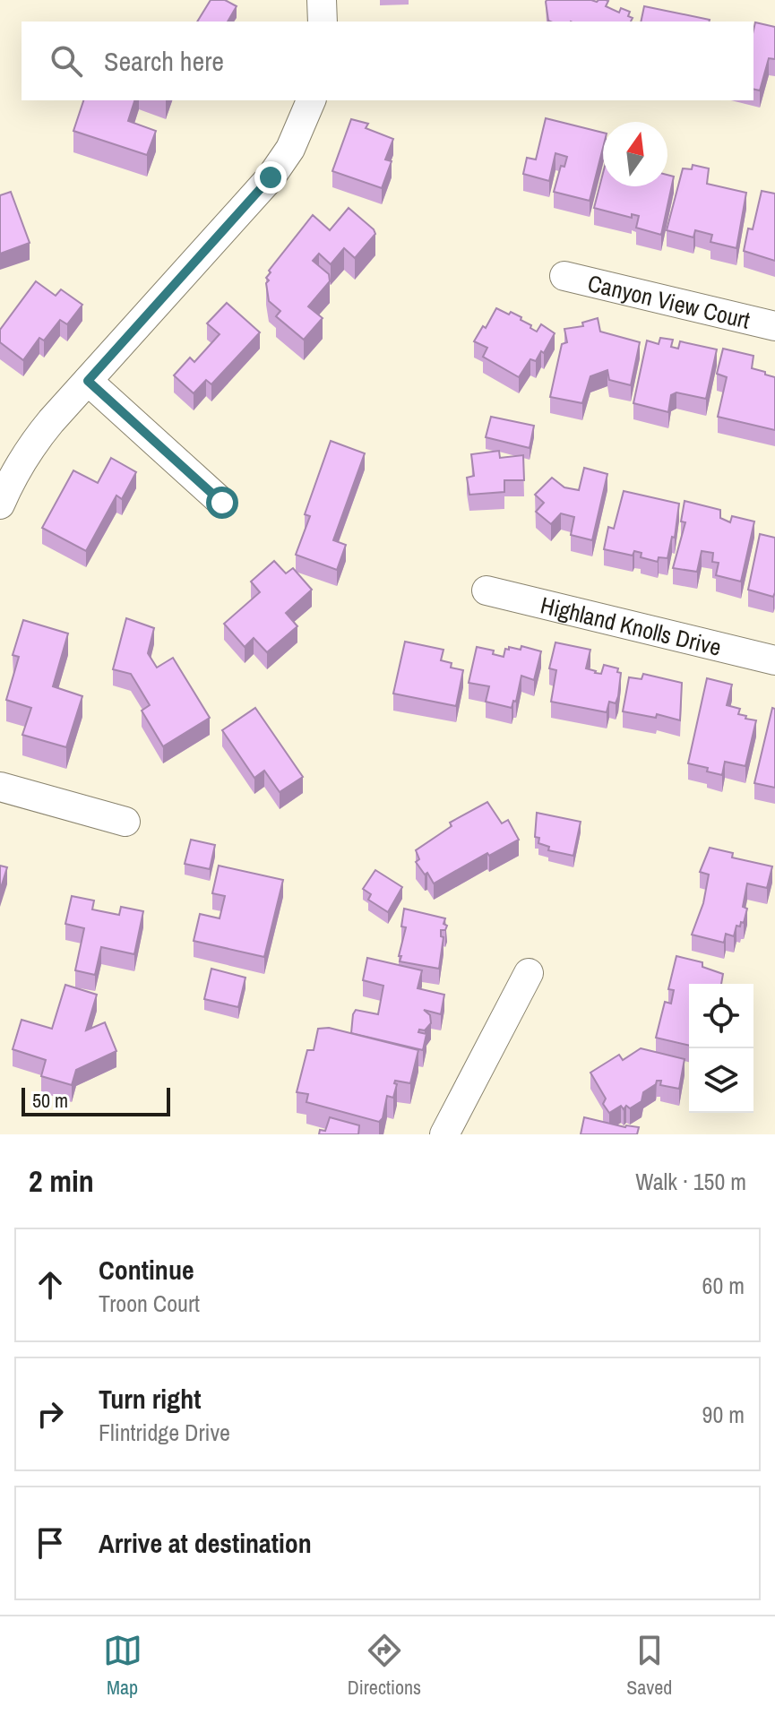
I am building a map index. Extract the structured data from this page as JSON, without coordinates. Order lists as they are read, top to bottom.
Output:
{
  "streets": {
    "street": ["Canyon View Court", "Highland Knolls Drive"]
  },
  "scale_bar": "50 m",
  "north": "top",
  "page": {
    "search": "Search here",
    "scale": "50 m",
    "heading": ["2 min", "Walk · 150 m"],
    "list": [
      ["Continue", "Troon Court", "60 m"],
      ["Turn right", "Flintridge Drive", "90 m"],
      "Arrive at destination"
    ],
    "nav": ["Map", "Directions", "Saved"]
  }
}
